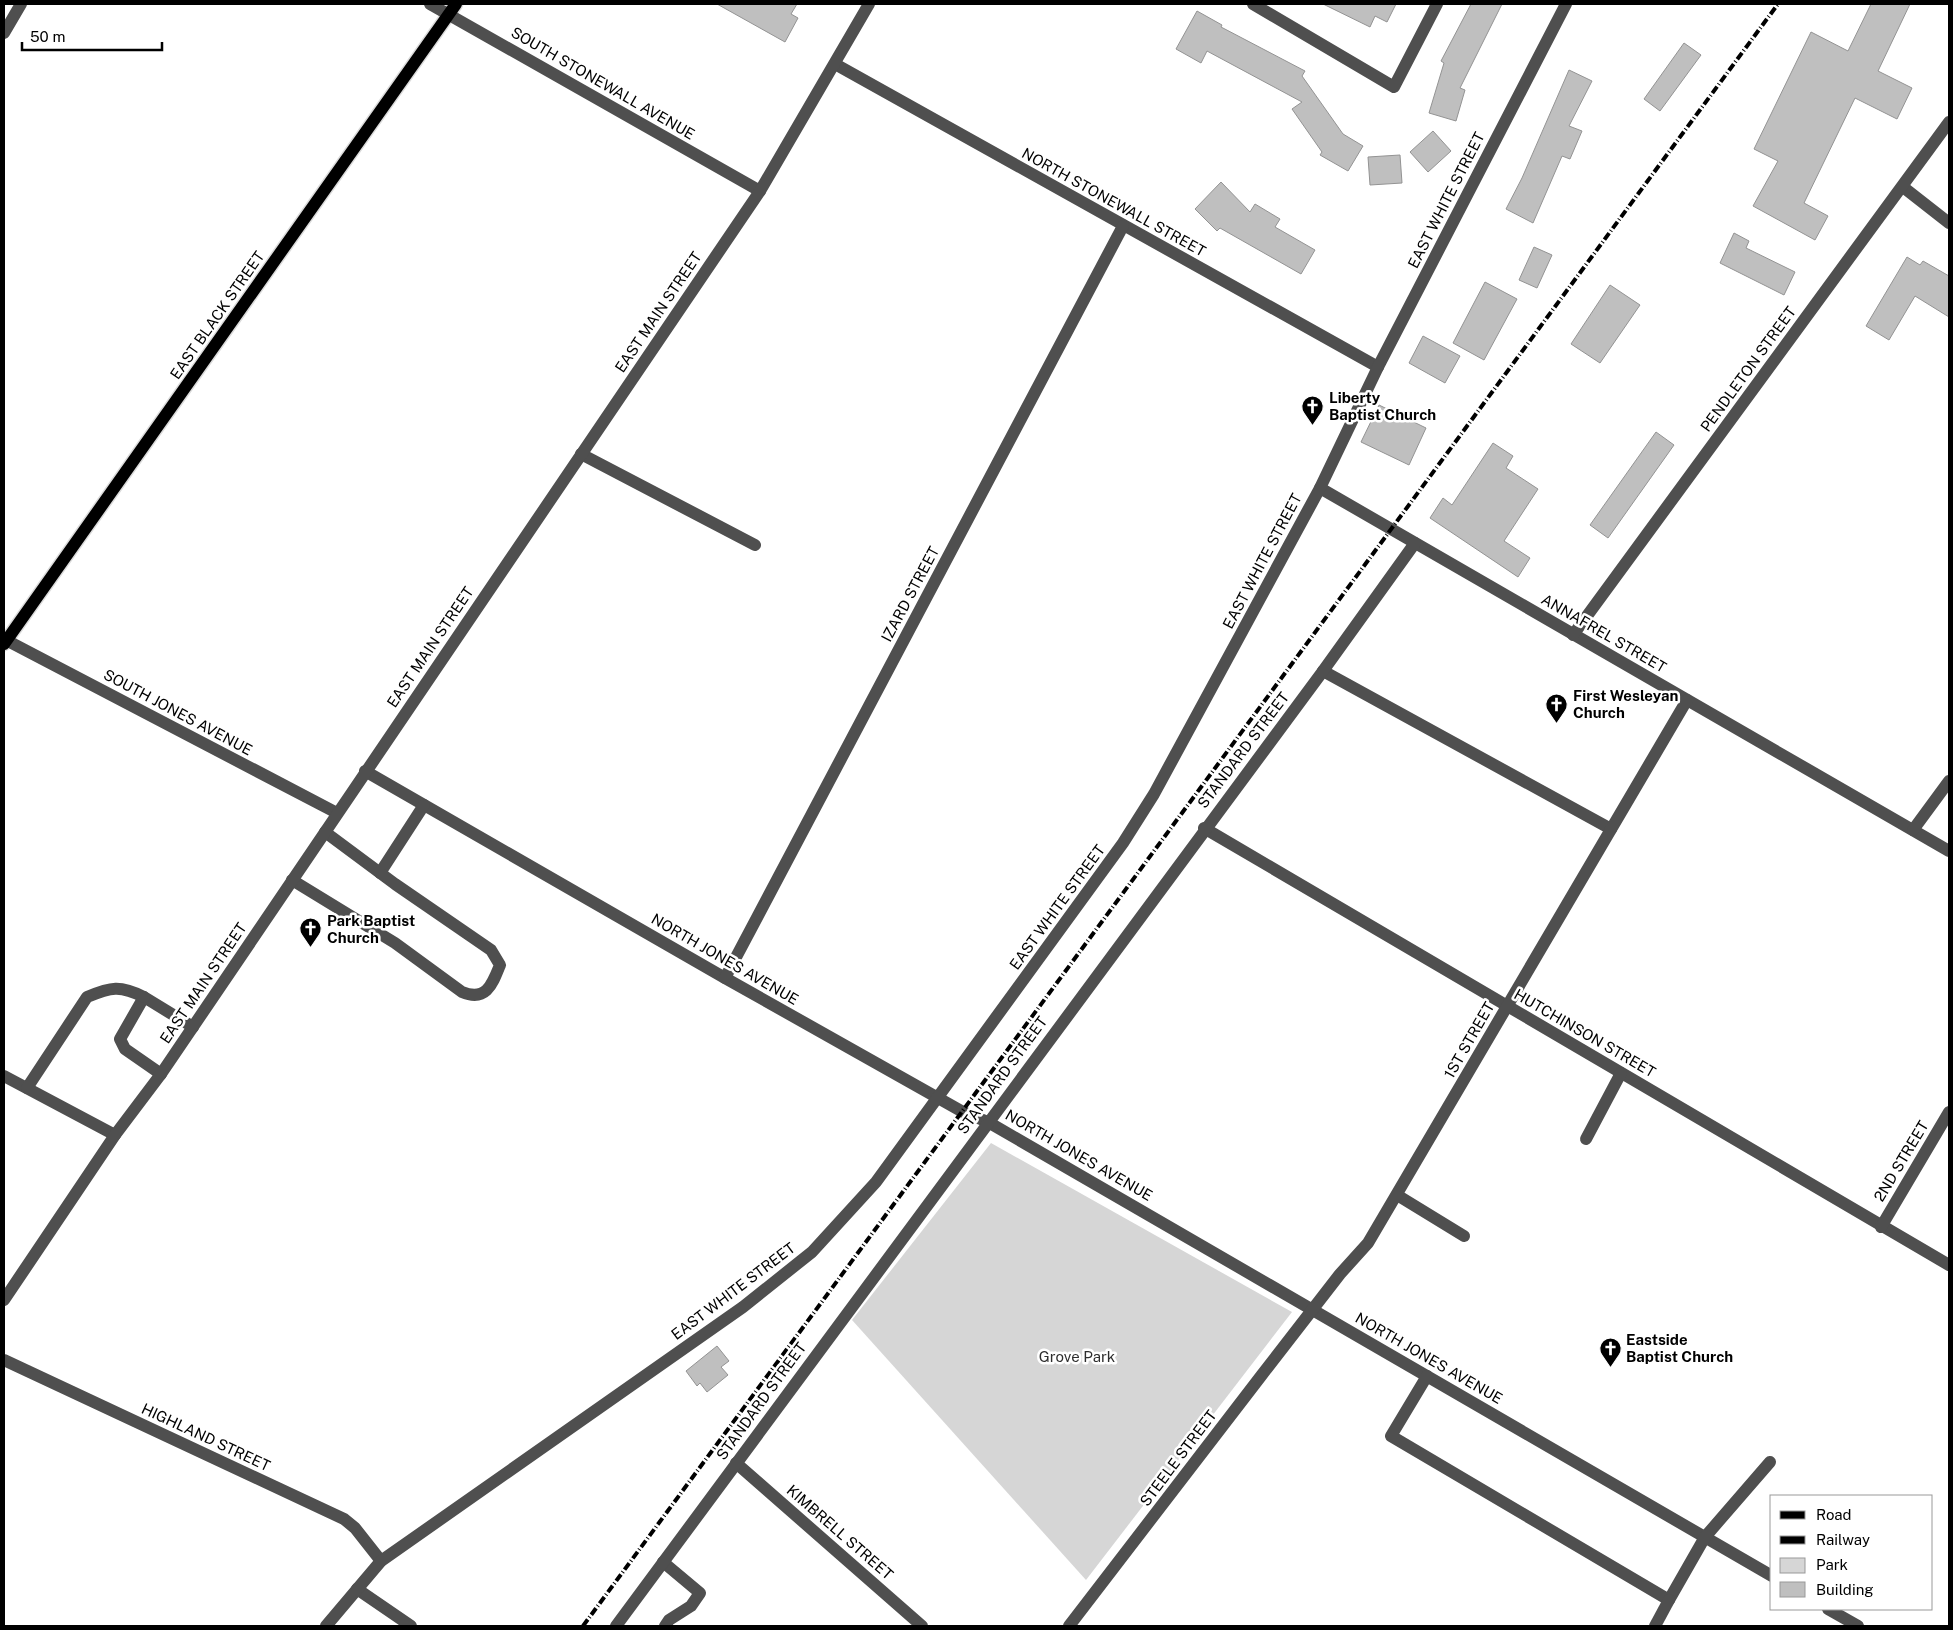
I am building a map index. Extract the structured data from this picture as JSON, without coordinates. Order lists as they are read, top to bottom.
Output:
{
  "streets": {
    "main road": ["EAST BLACK STREET"],
    "street": [
      "SOUTH STONEWALL AVENUE",
      "EAST WHITE STREET",
      "NORTH STONEWALL STREET",
      "EAST MAIN STREET",
      "PENDLETON STREET",
      "IZARD STREET",
      "ANNAFREL STREET",
      "SOUTH JONES AVENUE",
      "STANDARD STREET",
      "NORTH JONES AVENUE",
      "HUTCHINSON STREET",
      "1ST STREET",
      "2ND STREET",
      "HIGHLAND STREET",
      "STEELE STREET",
      "KIMBRELL STREET"
    ]
  },
  "crossings": [
    ["SOUTH STONEWALL AVENUE", "EAST MAIN STREET"],
    ["SOUTH STONEWALL AVENUE", "EAST BLACK STREET"],
    ["EAST WHITE STREET", "NORTH STONEWALL STREET"],
    ["EAST WHITE STREET", "ANNAFREL STREET"],
    ["EAST WHITE STREET", "NORTH JONES AVENUE"],
    ["EAST WHITE STREET", "HIGHLAND STREET"],
    ["NORTH STONEWALL STREET", "EAST MAIN STREET"],
    ["NORTH STONEWALL STREET", "IZARD STREET"],
    ["EAST MAIN STREET", "SOUTH JONES AVENUE"],
    ["EAST MAIN STREET", "NORTH JONES AVENUE"],
    ["EAST BLACK STREET", "SOUTH JONES AVENUE"],
    ["PENDLETON STREET", "ANNAFREL STREET"],
    ["IZARD STREET", "NORTH JONES AVENUE"],
    ["ANNAFREL STREET", "STANDARD STREET"],
    ["ANNAFREL STREET", "1ST STREET"],
    ["STANDARD STREET", "NORTH JONES AVENUE"],
    ["STANDARD STREET", "HUTCHINSON STREET"],
    ["STANDARD STREET", "KIMBRELL STREET"],
    ["NORTH JONES AVENUE", "1ST STREET"],
    ["NORTH JONES AVENUE", "STEELE STREET"],
    ["HUTCHINSON STREET", "1ST STREET"],
    ["HUTCHINSON STREET", "2ND STREET"],
    ["1ST STREET", "STEELE STREET"]
  ],
  "parks": ["Grove Park"],
  "places": {
    "church": [
      "Liberty Baptist Church",
      "First Wesleyan Church",
      "Park Baptist Church",
      "Eastside Baptist Church"
    ]
  },
  "legend": [
    "Road",
    "Railway",
    "Park",
    "Building"
  ],
  "scale_bar": "50 m"
}
